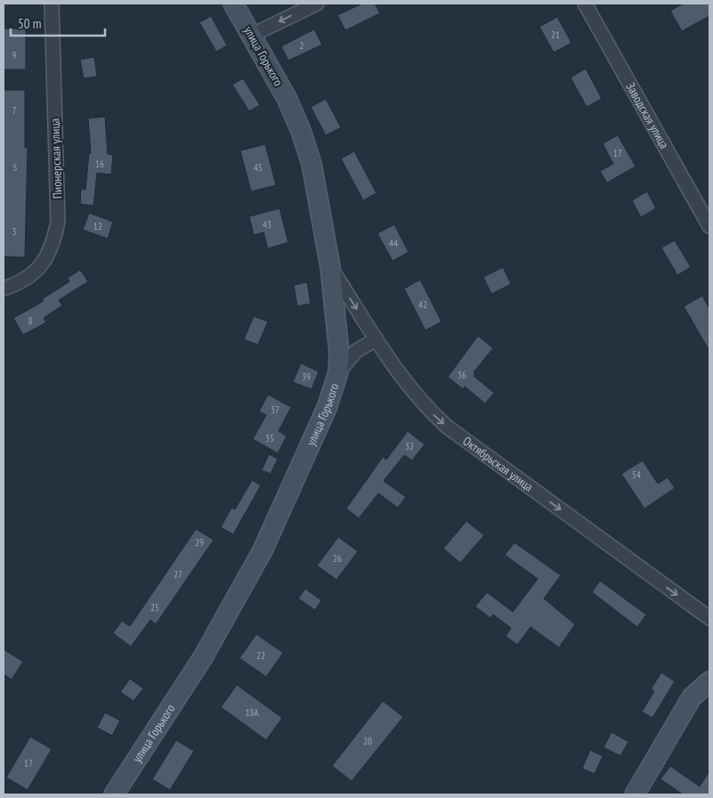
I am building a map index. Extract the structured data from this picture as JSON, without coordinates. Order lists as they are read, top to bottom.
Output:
{
  "streets": {
    "main road": ["улица Горького"],
    "street": ["Заводская улица", "Пионерская улица", "Октябрьская улица"]
  },
  "crossings": [
    ["улица Горького", "Октябрьская улица"]
  ],
  "one_way": ["Октябрьская улица"],
  "house_numbers": [
    "21",
    "2",
    "9",
    "7",
    "17",
    "16",
    "5",
    "45",
    "43",
    "12",
    "3",
    "44",
    "42",
    "8",
    "36",
    "39",
    "37",
    "35",
    "32",
    "54",
    "29",
    "26",
    "27",
    "25",
    "22",
    "18А",
    "20",
    "17"
  ],
  "scale_bar": "50 m"
}
